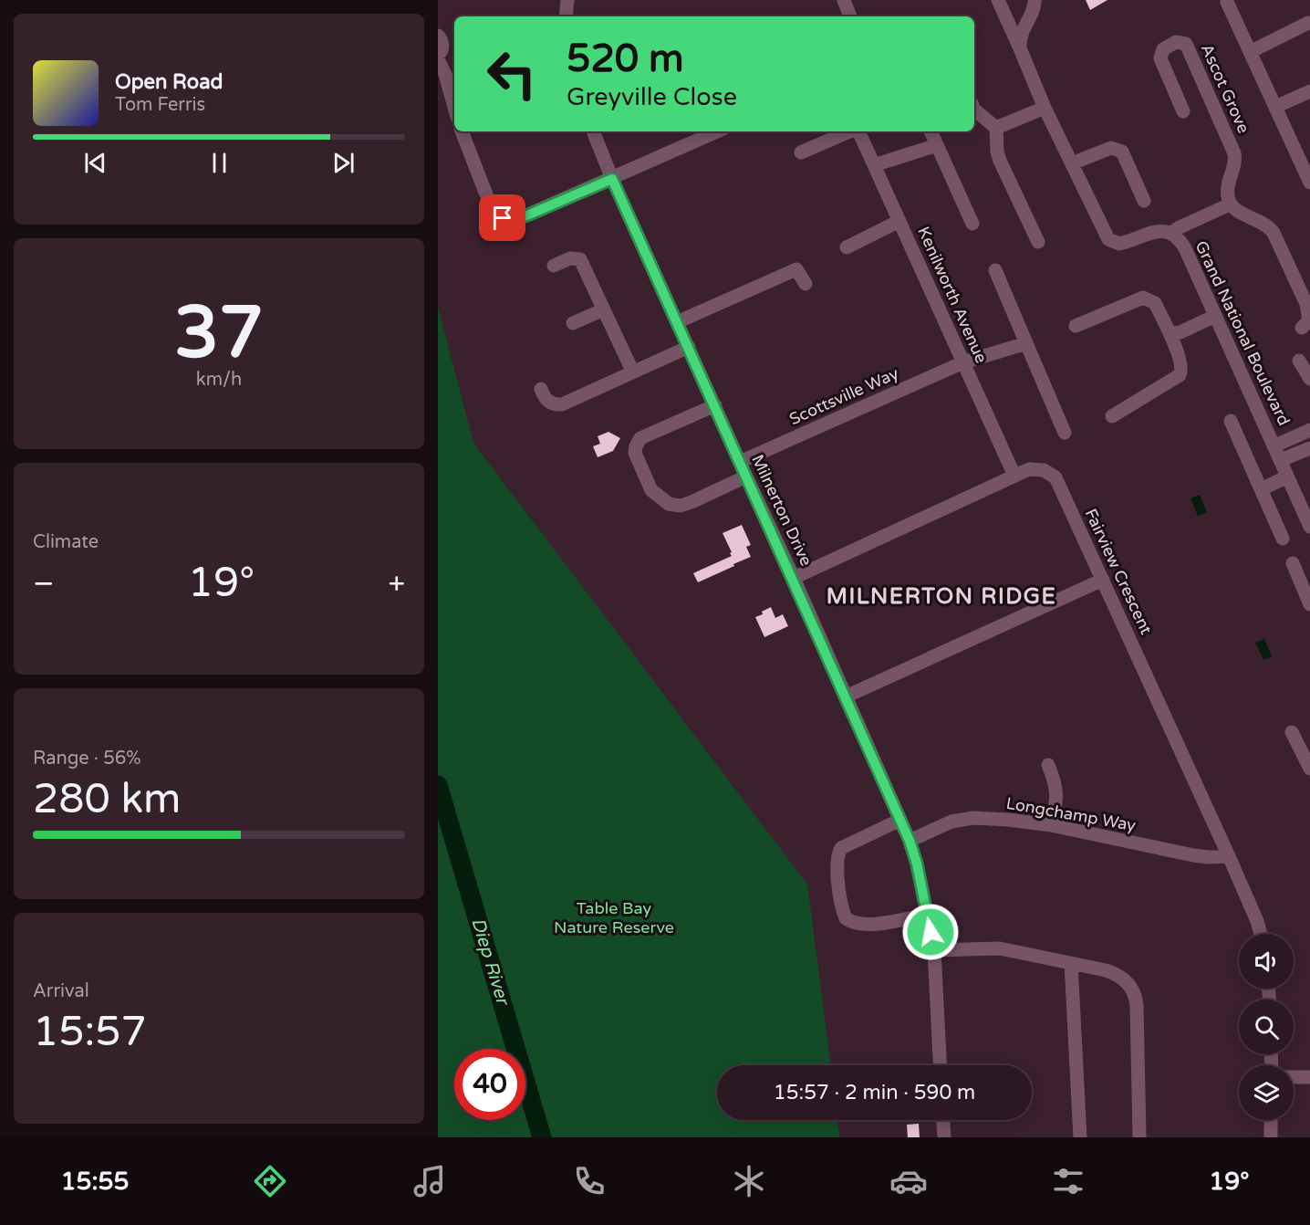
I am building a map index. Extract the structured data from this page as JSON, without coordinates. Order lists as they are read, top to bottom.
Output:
{
  "streets": {
    "street": [
      "Ascot Grove",
      "Kenilworth Avenue",
      "Grand National Boulevard",
      "Scottsville Way",
      "Milnerton Drive",
      "Fairview Crescent",
      "Longchamp Way"
    ]
  },
  "crossings": [
    ["Kenilworth Avenue", "Scottsville Way"],
    ["Kenilworth Avenue", "Fairview Crescent"],
    ["Scottsville Way", "Milnerton Drive"],
    ["Milnerton Drive", "Fairview Crescent"],
    ["Milnerton Drive", "Longchamp Way"],
    ["Fairview Crescent", "Longchamp Way"]
  ],
  "districts": ["MILNERTON RIDGE"],
  "water": ["Diep River"],
  "parks": ["Table Bay Nature Reserve"],
  "page": {
    "turn": ["520 m", "Greyville Close"],
    "song": ["Open Road", "Tom Ferris"],
    "tile": [
      ["37", "km/h"],
      "Climate",
      ["Range · 56%", "280 km"],
      ["Arrival", "15:57"]
    ],
    "heat": ["−", "19°", "+"],
    "limit": "40",
    "trip": "15:57 · 2 min · 590 m",
    "tabs": ["15:55", "19°"]
  }
}
